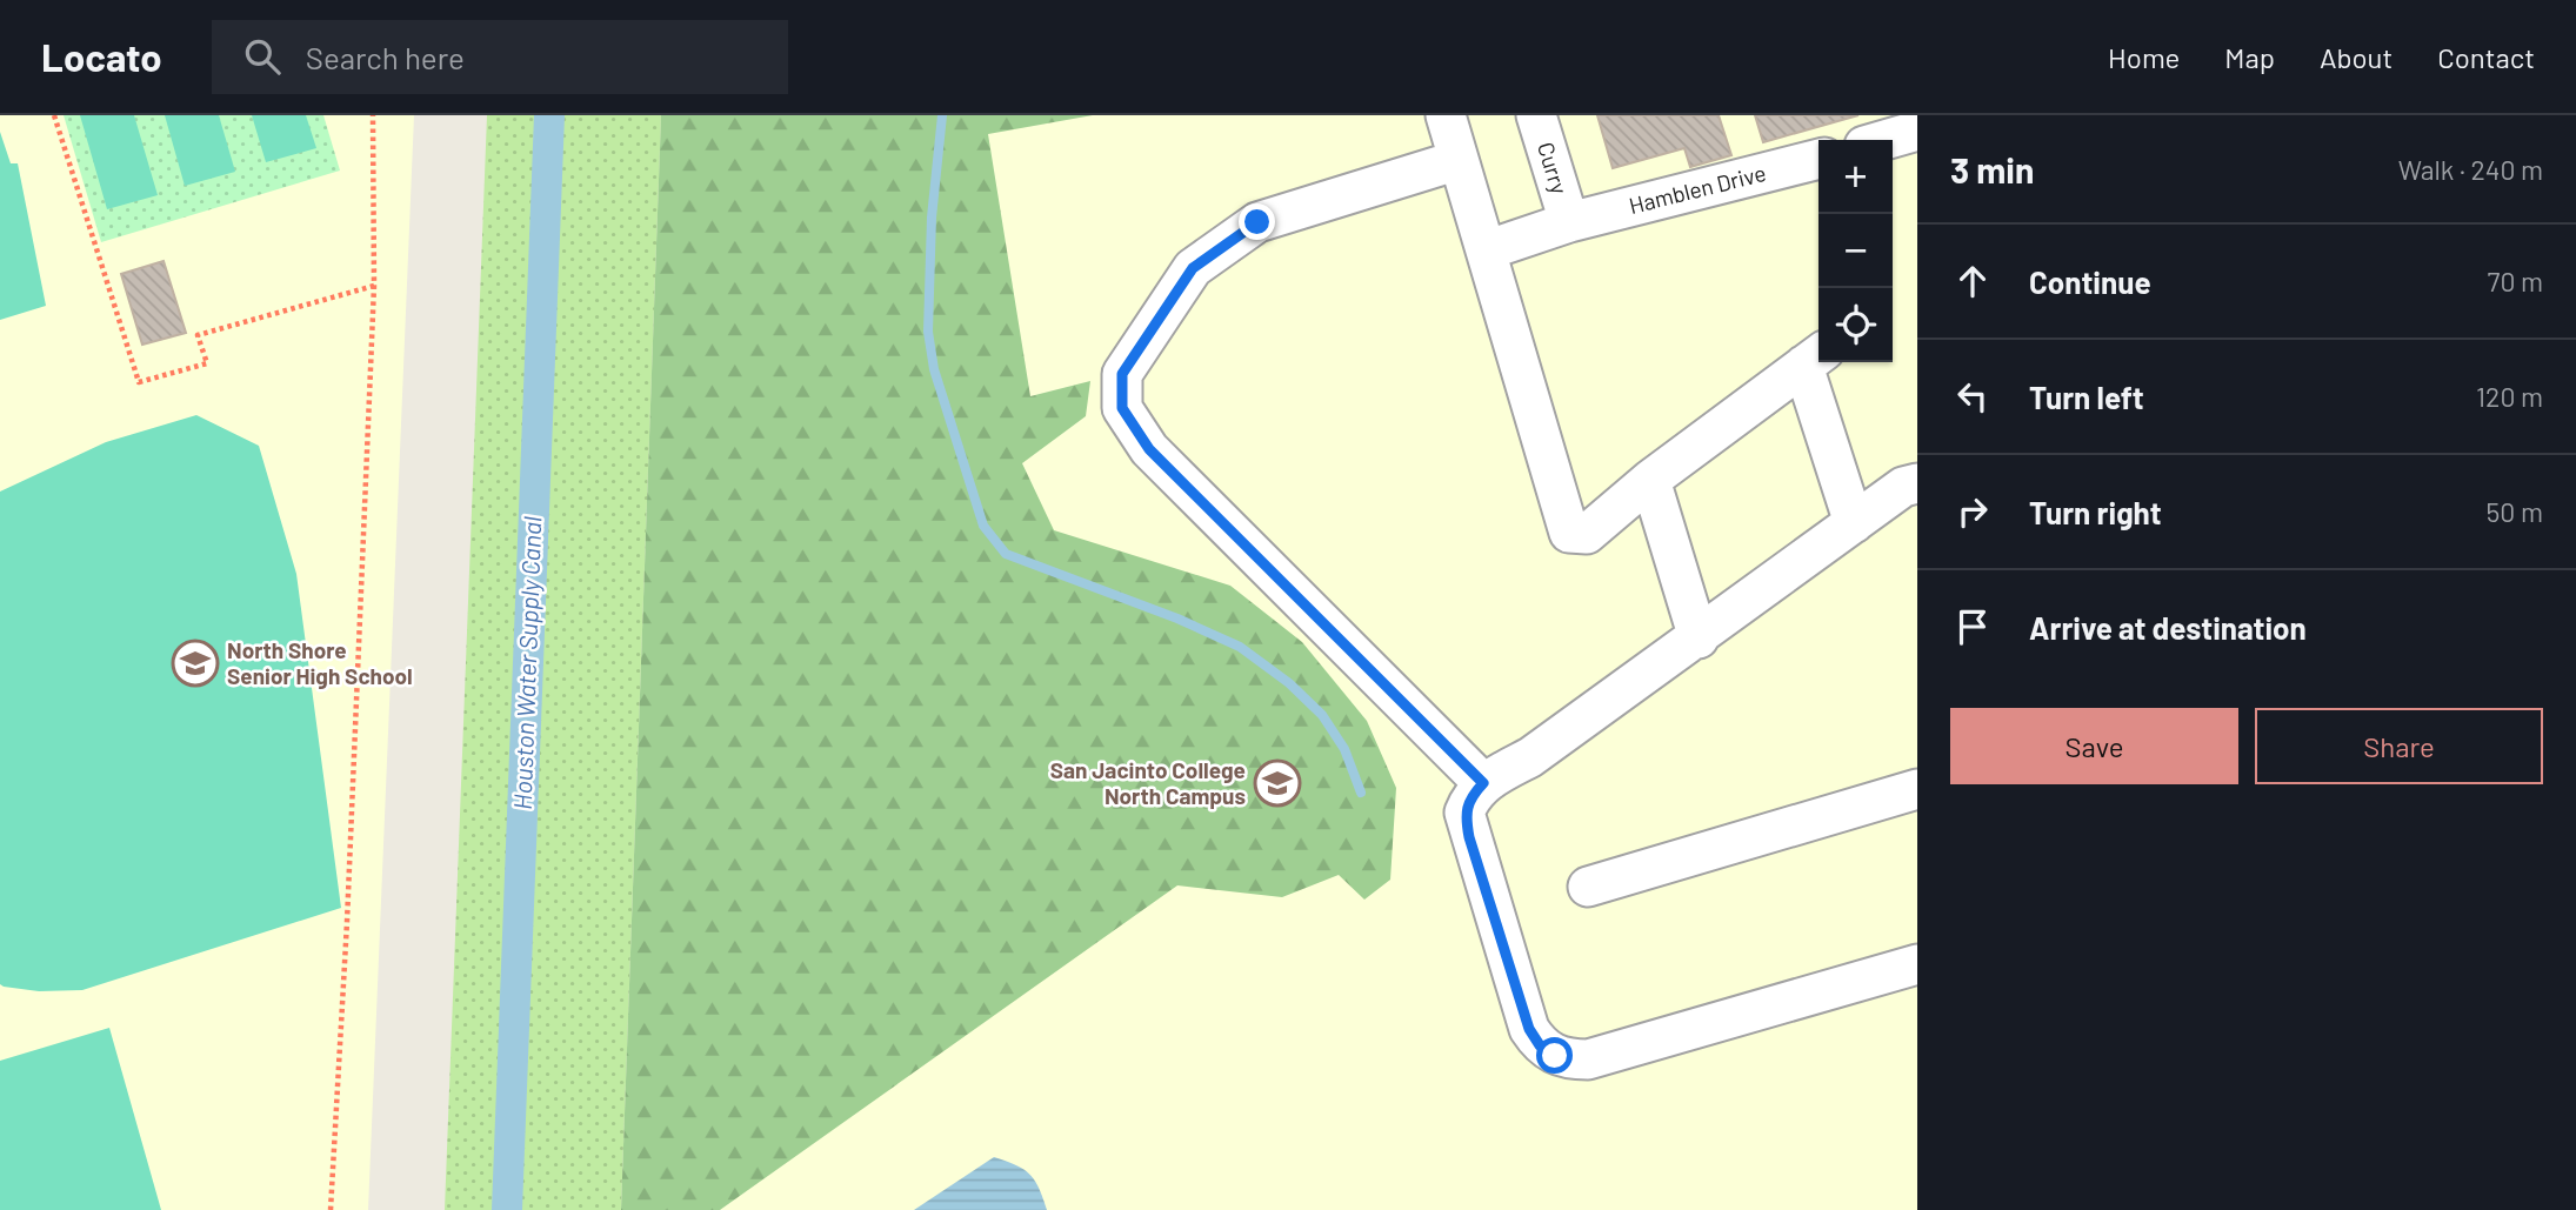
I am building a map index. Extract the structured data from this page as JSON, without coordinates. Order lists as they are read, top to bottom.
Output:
{
  "streets": {
    "lane": ["Curry", "Hamblen Drive"]
  },
  "crossings": [
    ["Curry", "Hamblen Drive"]
  ],
  "water": ["Houston Water Supply Canal"],
  "places": {
    "school or university": ["North Shore Senior High School", "San Jacinto College North Campus"]
  },
  "page": {
    "header": "Locato",
    "search": "Search here",
    "nav": [
      "Home",
      "Map",
      "About",
      "Contact"
    ],
    "heading": ["3 min", "Walk · 240 m"],
    "map_buttons": ["+", "−"],
    "list": [
      ["Continue", "70 m"],
      ["Turn left", "120 m"],
      ["Turn right", "50 m"],
      "Arrive at destination"
    ],
    "buttons": ["Save", "Share"]
  }
}
